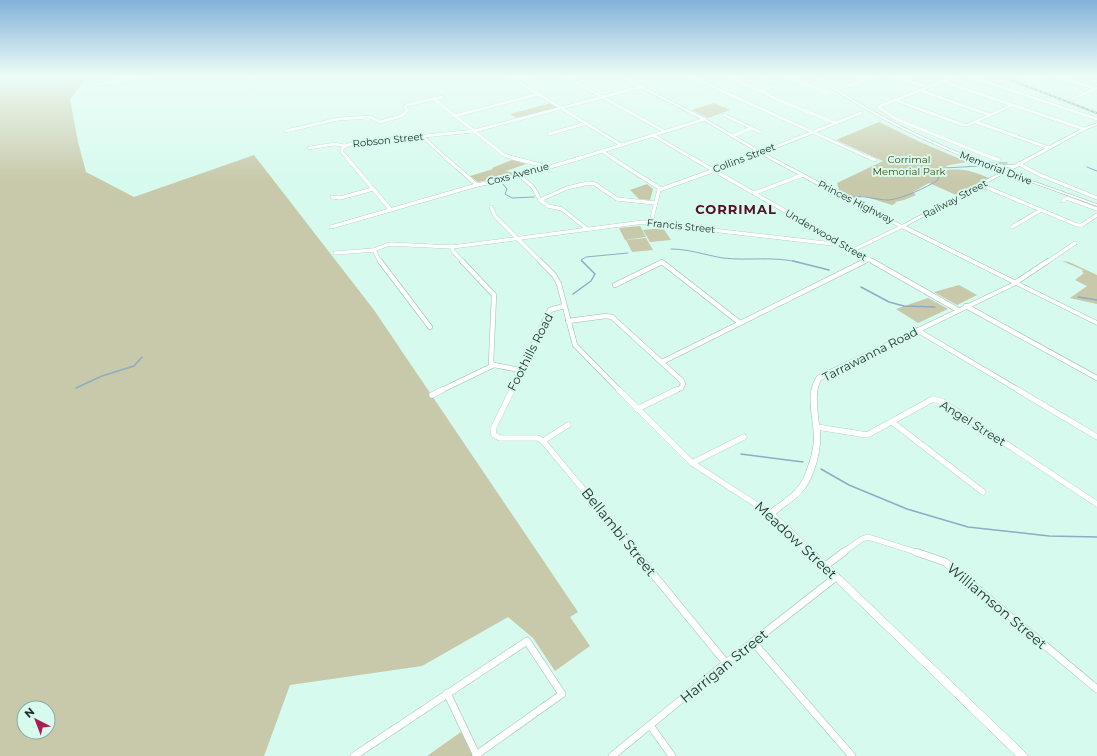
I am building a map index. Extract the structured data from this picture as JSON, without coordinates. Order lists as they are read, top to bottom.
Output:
{
  "streets": {
    "main road": [
      "Memorial Drive",
      "Railway Street",
      "Princes Highway",
      "Tarrawanna Road",
      "Meadow Street"
    ],
    "street": [
      "Robson Street",
      "Collins Street",
      "Coxs Avenue",
      "Francis Street",
      "Underwood Street",
      "Foothills Road",
      "Angel Street",
      "Bellambi Street",
      "Williamson Street",
      "Harrigan Street"
    ]
  },
  "crossings": [
    ["Collins Street", "Princes Highway"],
    ["Collins Street", "Underwood Street"],
    ["Memorial Drive", "Railway Street"],
    ["Coxs Avenue", "Princes Highway"],
    ["Coxs Avenue", "Underwood Street"],
    ["Railway Street", "Princes Highway"],
    ["Railway Street", "Underwood Street"],
    ["Princes Highway", "Tarrawanna Road"],
    ["Francis Street", "Underwood Street"],
    ["Francis Street", "Foothills Road"],
    ["Underwood Street", "Tarrawanna Road"],
    ["Foothills Road", "Bellambi Street"],
    ["Foothills Road", "Meadow Street"],
    ["Tarrawanna Road", "Angel Street"],
    ["Tarrawanna Road", "Meadow Street"],
    ["Bellambi Street", "Harrigan Street"],
    ["Meadow Street", "Williamson Street"],
    ["Meadow Street", "Harrigan Street"]
  ],
  "districts": ["CORRIMAL"],
  "parks": ["Corrimal Memorial Park"],
  "north": "top left"
}
